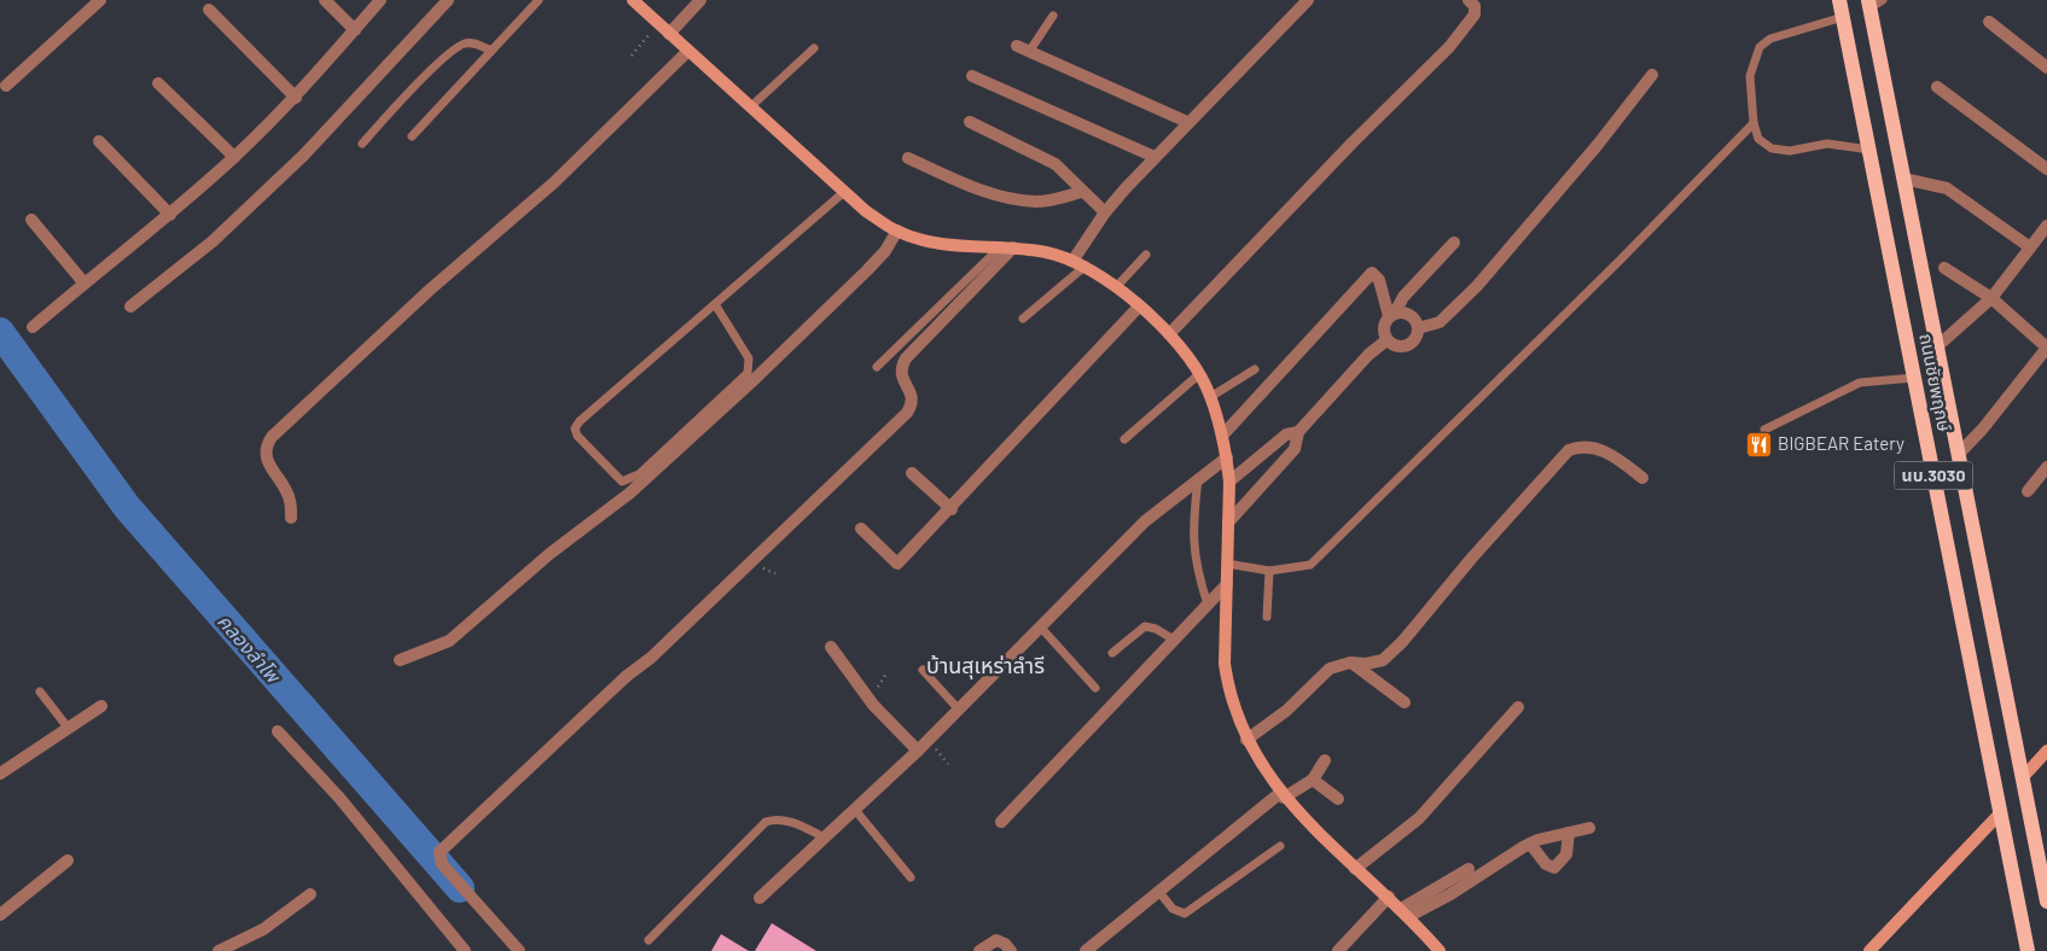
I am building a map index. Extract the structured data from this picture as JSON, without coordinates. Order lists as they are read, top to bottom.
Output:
{
  "streets": {
    "main road": ["ถนนชัยพฤกษ์", "นบ.3030"]
  },
  "districts": ["บ้านสุเหร่าลำรี"],
  "water": ["คลองลำโพ"],
  "places": {
    "restaurant": ["BIGBEAR Eatery"]
  }
}
